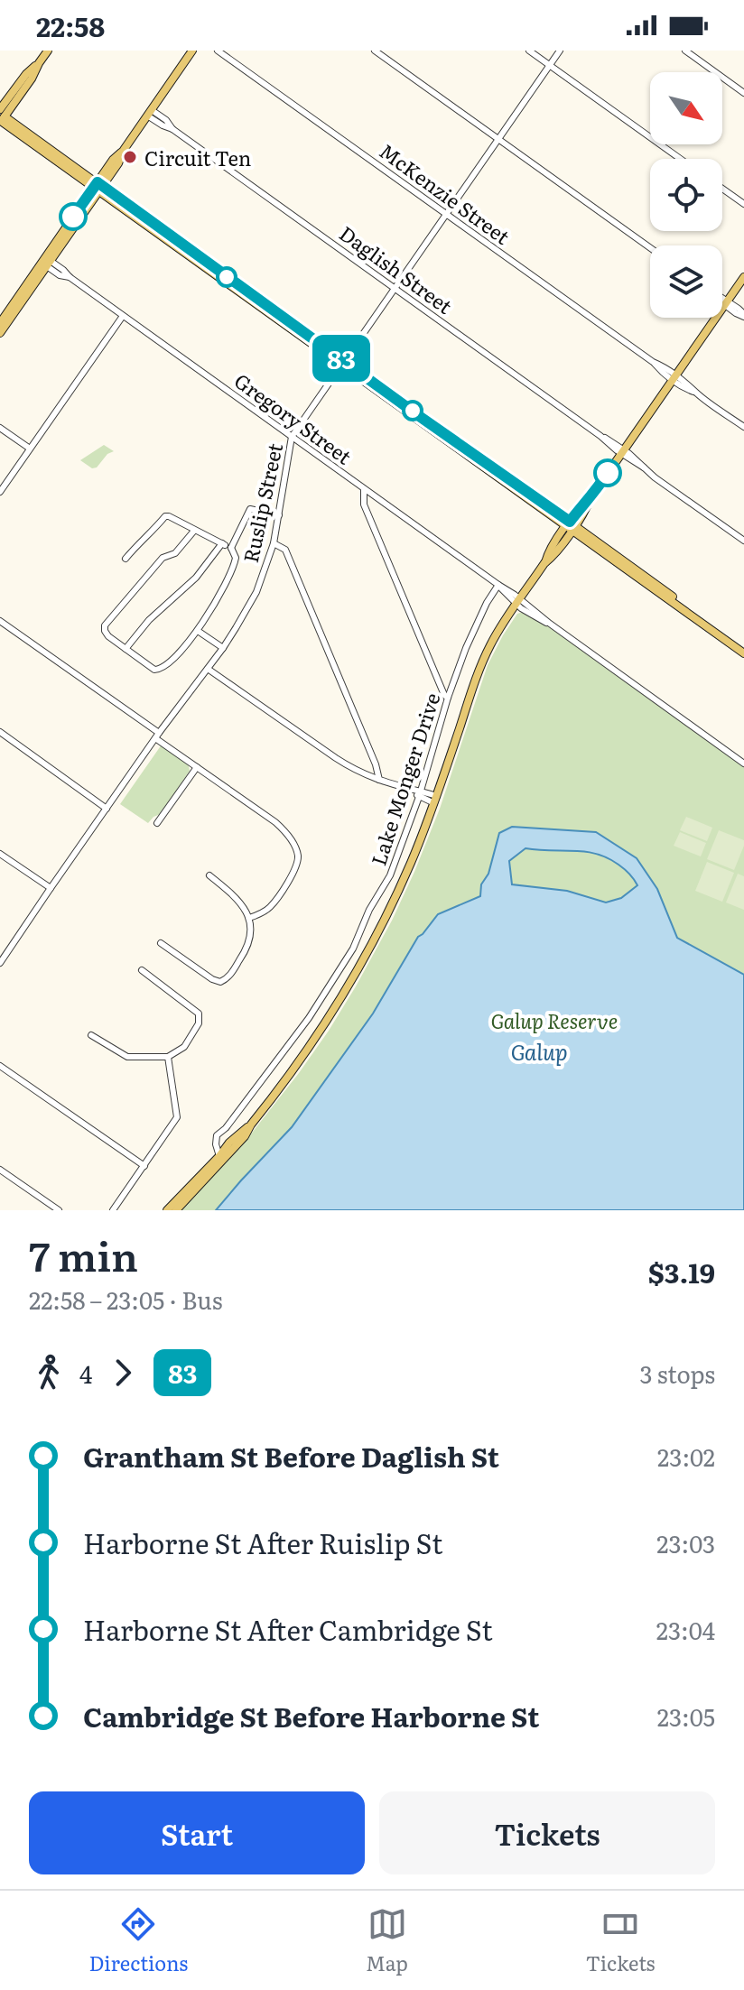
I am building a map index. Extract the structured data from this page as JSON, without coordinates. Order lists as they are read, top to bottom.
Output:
{
  "streets": {
    "main road": ["Lake Monger Drive"],
    "street": [
      "McKenzie Street",
      "Daglish Street",
      "Gregory Street",
      "Ruslip Street"
    ]
  },
  "crossings": [
    ["McKenzie Street", "Ruslip Street"],
    ["McKenzie Street", "Lake Monger Drive"],
    ["Daglish Street", "Ruslip Street"],
    ["Daglish Street", "Lake Monger Drive"],
    ["Gregory Street", "Ruslip Street"],
    ["Gregory Street", "Lake Monger Drive"]
  ],
  "water": ["Galup"],
  "parks": ["Galup Reserve"],
  "places": ["Circuit Ten"],
  "lines": ["bus line 83"],
  "north": "bottom right",
  "page": {
    "status": "22:58",
    "on_map": "83",
    "heading": ["7 min", "22:58 – 23:05 · Bus", "$3.19"],
    "legs": ["4", "83", "3 stops"],
    "list": [
      {
        "name": "Grantham St Before Daglish St",
        "value": "23:02"
      },
      {
        "name": "Harborne St After Ruislip St",
        "value": "23:03"
      },
      {
        "name": "Harborne St After Cambridge St",
        "value": "23:04"
      },
      {
        "name": "Cambridge St Before Harborne St",
        "value": "23:05"
      }
    ],
    "buttons": ["Start", "Tickets"],
    "tabs": ["Directions", "Map", "Tickets"]
  }
}
